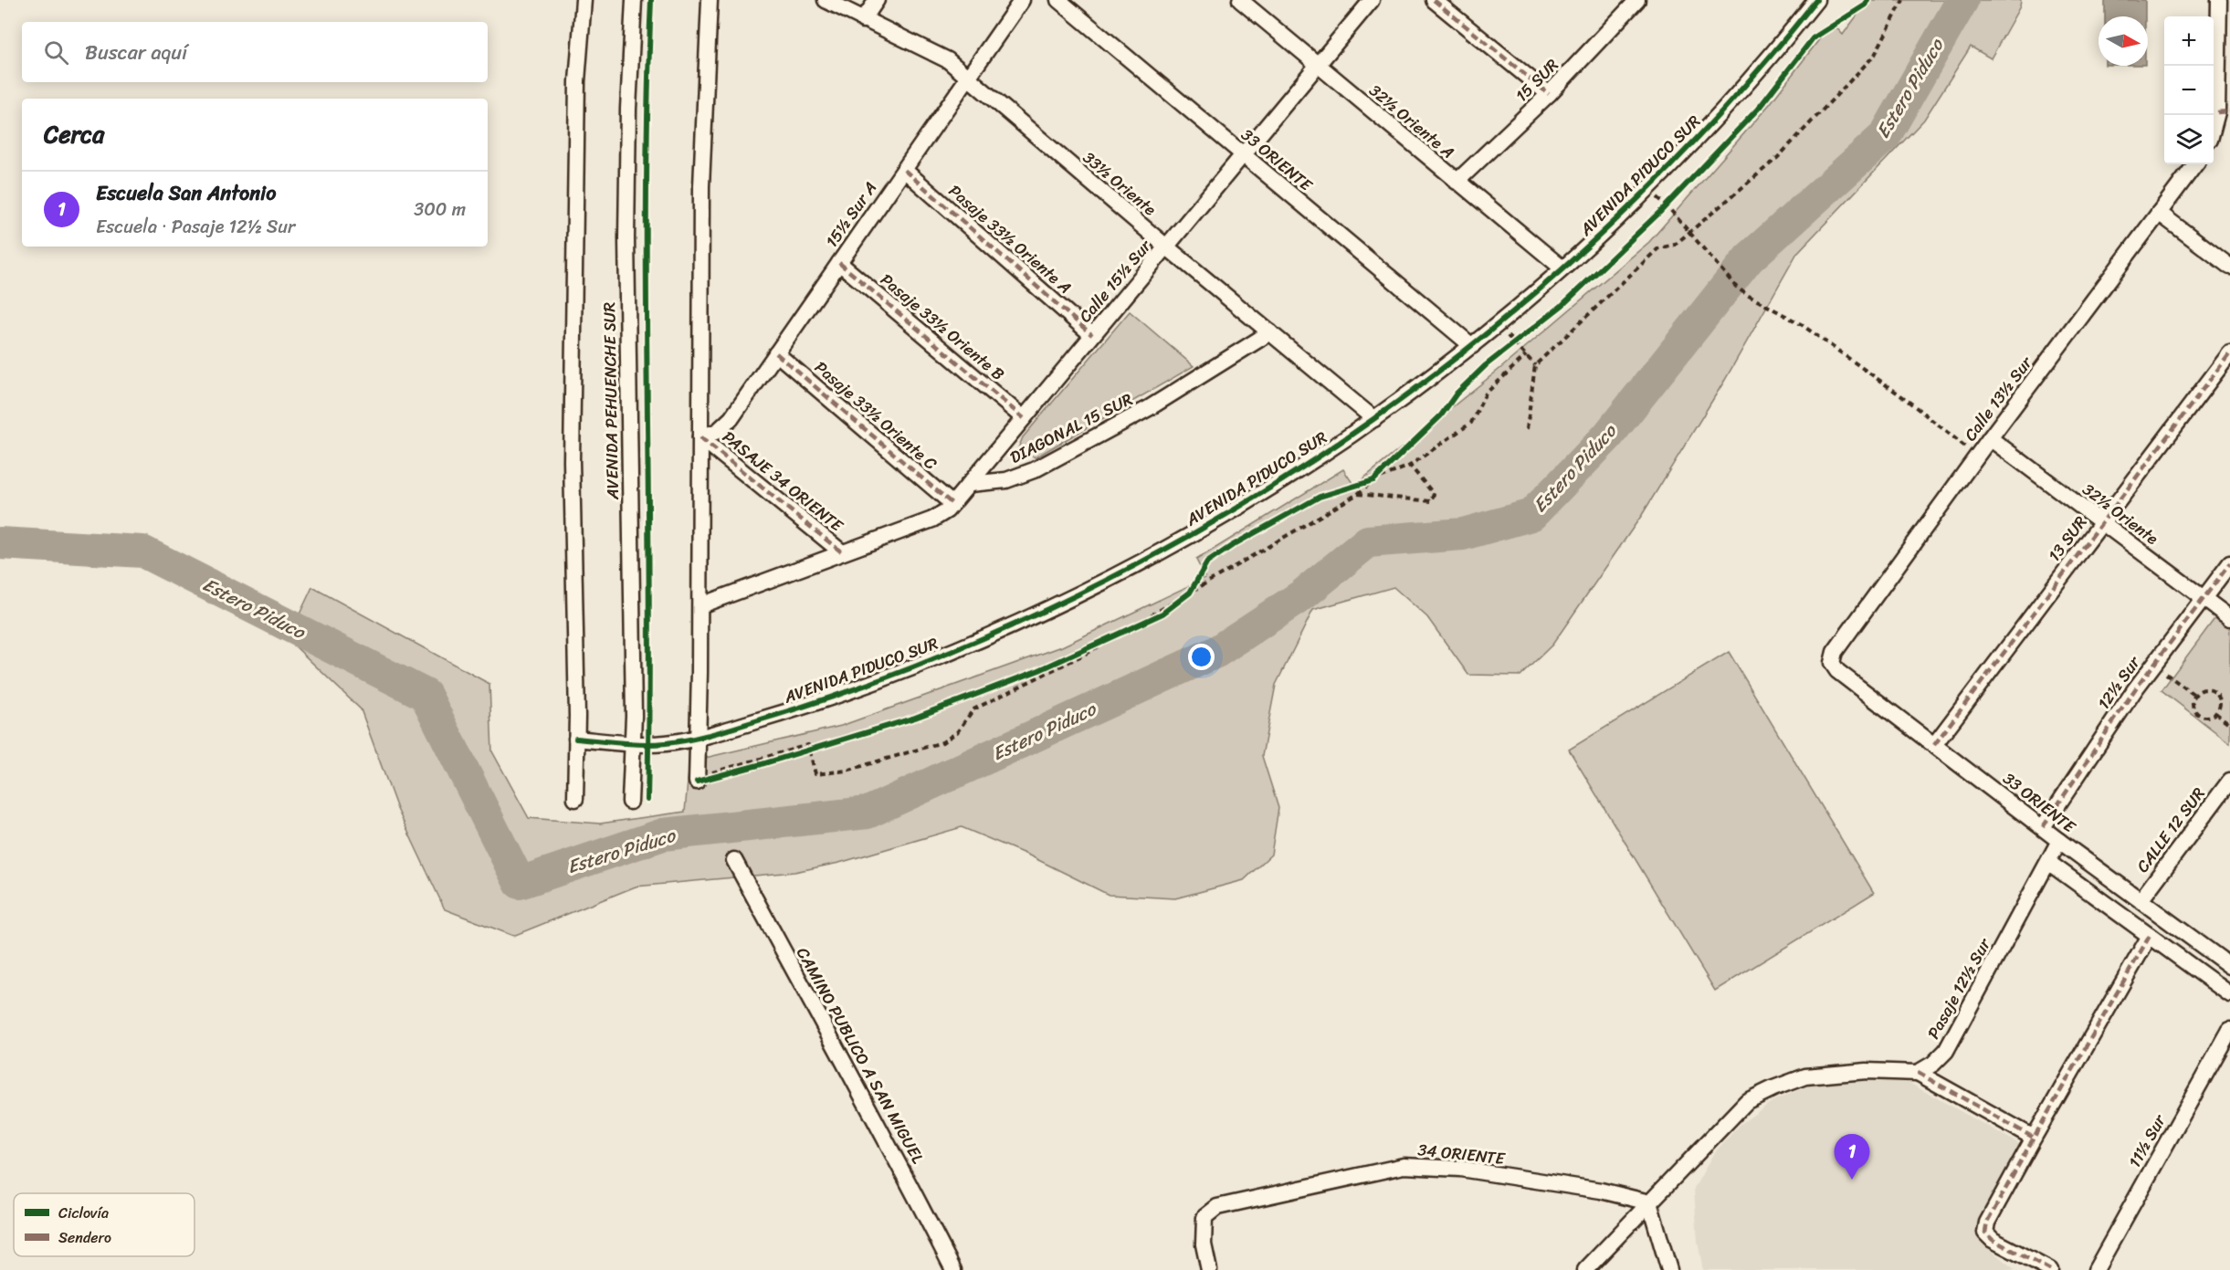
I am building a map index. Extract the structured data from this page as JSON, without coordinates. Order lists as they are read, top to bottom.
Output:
{
  "streets": {
    "street": [
      "15 SUR",
      "32½ Oriente A",
      "33 ORIENTE",
      "AVENIDA PIDUCO SUR",
      "33½ Oriente",
      "15½ Sur A",
      "Pasaje 33½ Oriente A",
      "Calle 15½ Sur",
      "Pasaje 33½ Oriente B",
      "Calle 13½ Sur",
      "AVENIDA PEHUENCHE SUR",
      "Pasaje 33½ Oriente C",
      "DIAGONAL 15 SUR",
      "PASAJE 34 ORIENTE",
      "32½ Oriente",
      "13 SUR",
      "12½ Sur",
      "CALLE 12 SUR",
      "Pasaje 12½ Sur",
      "CAMINO PUBLICO A SAN MIGUEL",
      "11½ Sur",
      "34 ORIENTE"
    ]
  },
  "crossings": [
    ["15 SUR", "32½ Oriente A"],
    ["32½ Oriente A", "AVENIDA PIDUCO SUR"],
    ["32½ Oriente A", "Calle 15½ Sur"],
    ["33 ORIENTE", "AVENIDA PIDUCO SUR"],
    ["33 ORIENTE", "Calle 15½ Sur"],
    ["33 ORIENTE", "Calle 13½ Sur"],
    ["33 ORIENTE", "13 SUR"],
    ["33 ORIENTE", "12½ Sur"],
    ["33 ORIENTE", "CALLE 12 SUR"],
    ["33 ORIENTE", "Pasaje 12½ Sur"],
    ["AVENIDA PIDUCO SUR", "33½ Oriente"],
    ["AVENIDA PIDUCO SUR", "AVENIDA PEHUENCHE SUR"],
    ["33½ Oriente", "15½ Sur A"],
    ["33½ Oriente", "Calle 15½ Sur"],
    ["33½ Oriente", "DIAGONAL 15 SUR"],
    ["15½ Sur A", "Pasaje 33½ Oriente A"],
    ["15½ Sur A", "Pasaje 33½ Oriente B"],
    ["15½ Sur A", "Pasaje 33½ Oriente C"],
    ["15½ Sur A", "PASAJE 34 ORIENTE"],
    ["Pasaje 33½ Oriente A", "Calle 15½ Sur"],
    ["Calle 15½ Sur", "Pasaje 33½ Oriente B"],
    ["Calle 15½ Sur", "DIAGONAL 15 SUR"],
    ["Calle 13½ Sur", "32½ Oriente"],
    ["32½ Oriente", "13 SUR"],
    ["32½ Oriente", "12½ Sur"]
  ],
  "water": ["Estero Piduco"],
  "legend": ["Ciclovía", "Sendero"],
  "north": "right",
  "page": {
    "map_buttons": ["+", "−"],
    "search": "Buscar aquí",
    "heading": "Cerca",
    "list": [
      {
        "mark": "1",
        "name": "Escuela San Antonio",
        "note": "Escuela · Pasaje 12½ Sur",
        "value": "300 m"
      }
    ],
    "pins": "1"
  }
}
